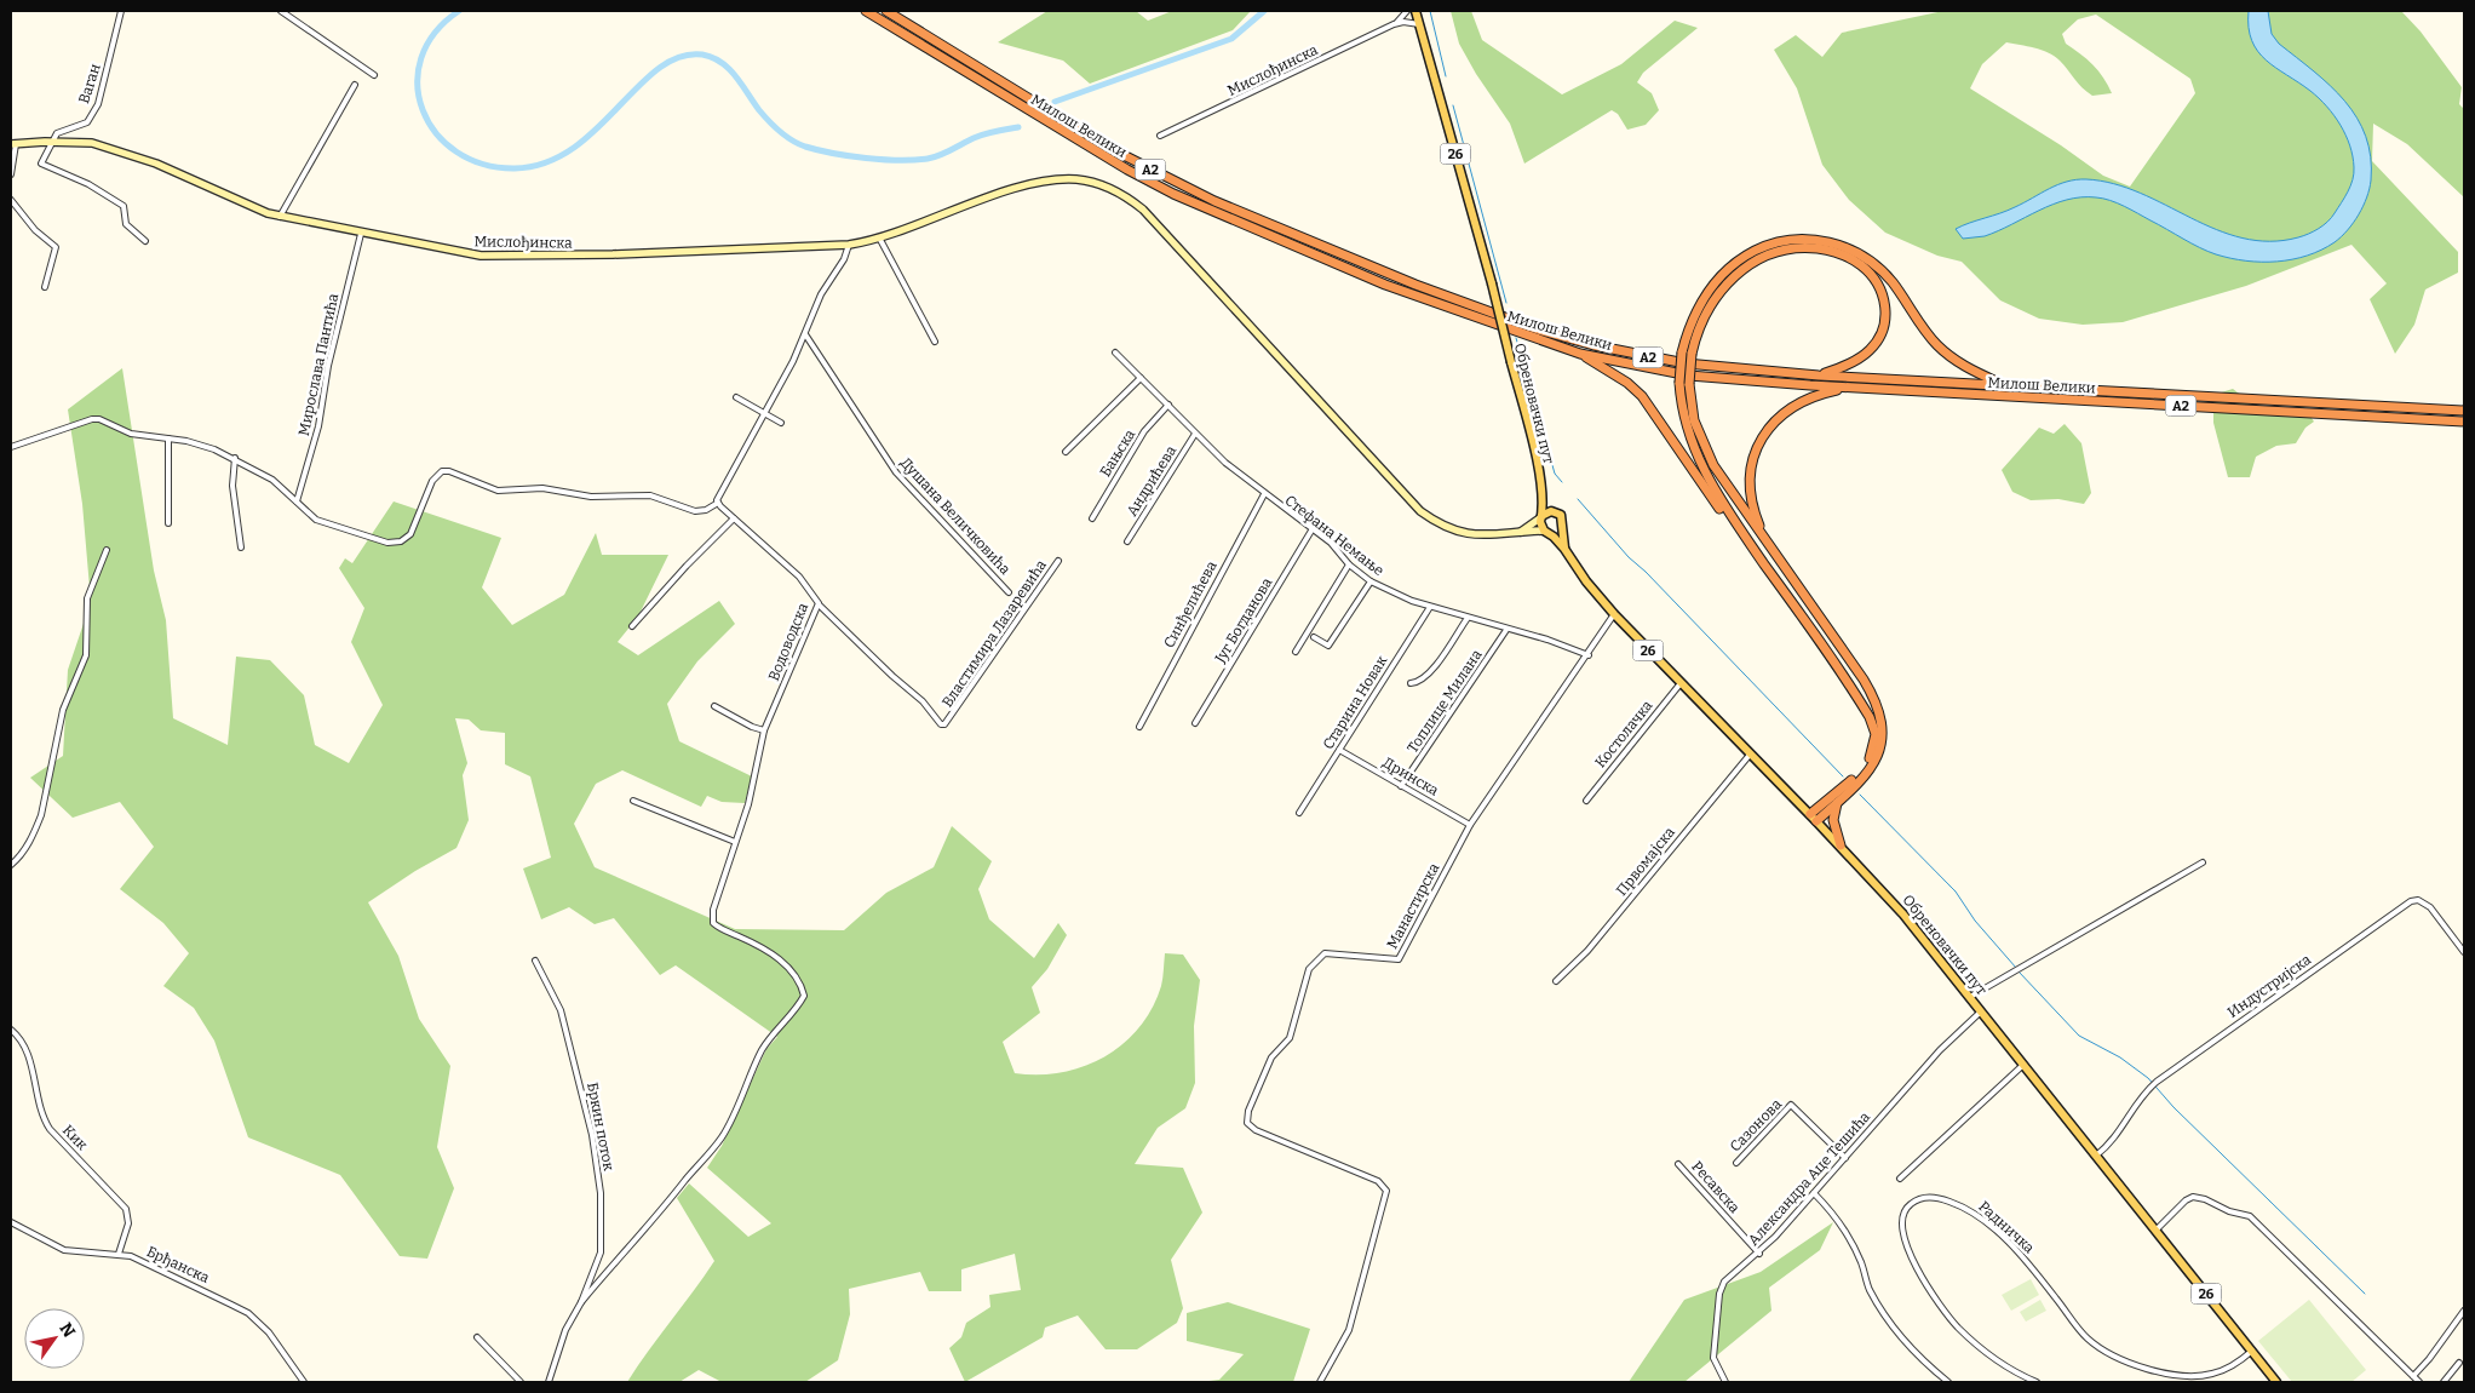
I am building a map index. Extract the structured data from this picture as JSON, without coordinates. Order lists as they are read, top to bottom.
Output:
{
  "streets": {
    "highway": ["Милош Велики", "A2"],
    "main road": ["Мислођинска", "26", "Обреновачки пут"],
    "street": [
      "Ваган",
      "Мирослава Пантића",
      "Бањска",
      "Андрићева",
      "Душана Величковића",
      "Стефана Немање",
      "Синђелићева",
      "Југ Богданова",
      "Властимира Лазаревића",
      "Водоводска",
      "Топлице Милана",
      "Старина Новак",
      "Костолачка",
      "Дринска",
      "Првомајска",
      "Манастирска",
      "Индустријска",
      "Сазонова",
      "Бркин поток",
      "Кик",
      "Александра Аце Тешића",
      "Ресавска",
      "Радничка",
      "Брђанска"
    ]
  },
  "crossings": [
    ["Мислођинска", "Ваган"],
    ["Мислођинска", "26"],
    ["Мислођинска", "Мирослава Пантића"],
    ["Мислођинска", "Обреновачки пут"],
    ["26", "Обреновачки пут"],
    ["Обреновачки пут", "Костолачка"],
    ["Обреновачки пут", "Првомајска"],
    ["Обреновачки пут", "Манастирска"],
    ["Обреновачки пут", "Индустријска"],
    ["Обреновачки пут", "Александра Аце Тешића"],
    ["Обреновачки пут", "Радничка"],
    ["Бањска", "Стефана Немање"],
    ["Андрићева", "Стефана Немање"],
    ["Стефана Немање", "Синђелићева"],
    ["Стефана Немање", "Југ Богданова"],
    ["Стефана Немање", "Топлице Милана"],
    ["Стефана Немање", "Старина Новак"],
    ["Стефана Немање", "Манастирска"],
    ["Властимира Лазаревића", "Водоводска"],
    ["Водоводска", "Бркин поток"],
    ["Топлице Милана", "Дринска"],
    ["Старина Новак", "Дринска"],
    ["Дринска", "Манастирска"],
    ["Сазонова", "Александра Аце Тешића"],
    ["Кик", "Брђанска"],
    ["Александра Аце Тешића", "Ресавска"]
  ],
  "north": "top right"
}
